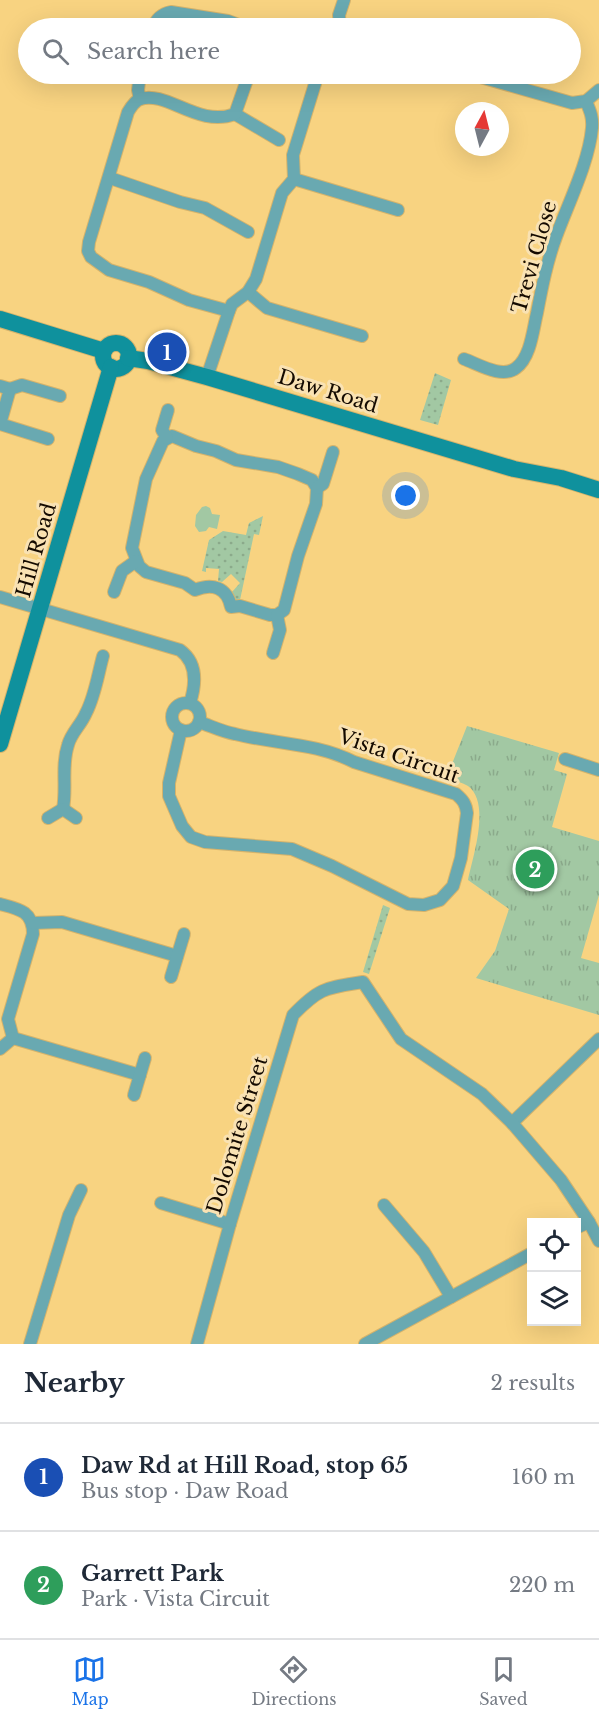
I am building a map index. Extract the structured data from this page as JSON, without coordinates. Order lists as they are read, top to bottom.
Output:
{
  "streets": {
    "street": [
      "Trevi Close",
      "Daw Road",
      "Hill Road",
      "Vista Circuit",
      "Dolomite Street"
    ]
  },
  "crossings": [
    ["Daw Road", "Hill Road"]
  ],
  "north": "top",
  "page": {
    "search": "Search here",
    "pins": ["1", "2"],
    "heading": ["Nearby", "2 results"],
    "list": [
      {
        "mark": "1",
        "name": "Daw Rd at Hill Road, stop 65",
        "note": "Bus stop · Daw Road",
        "value": "160 m"
      },
      {
        "mark": "2",
        "name": "Garrett Park",
        "note": "Park · Vista Circuit",
        "value": "220 m"
      }
    ],
    "nav": ["Map", "Directions", "Saved"]
  }
}
